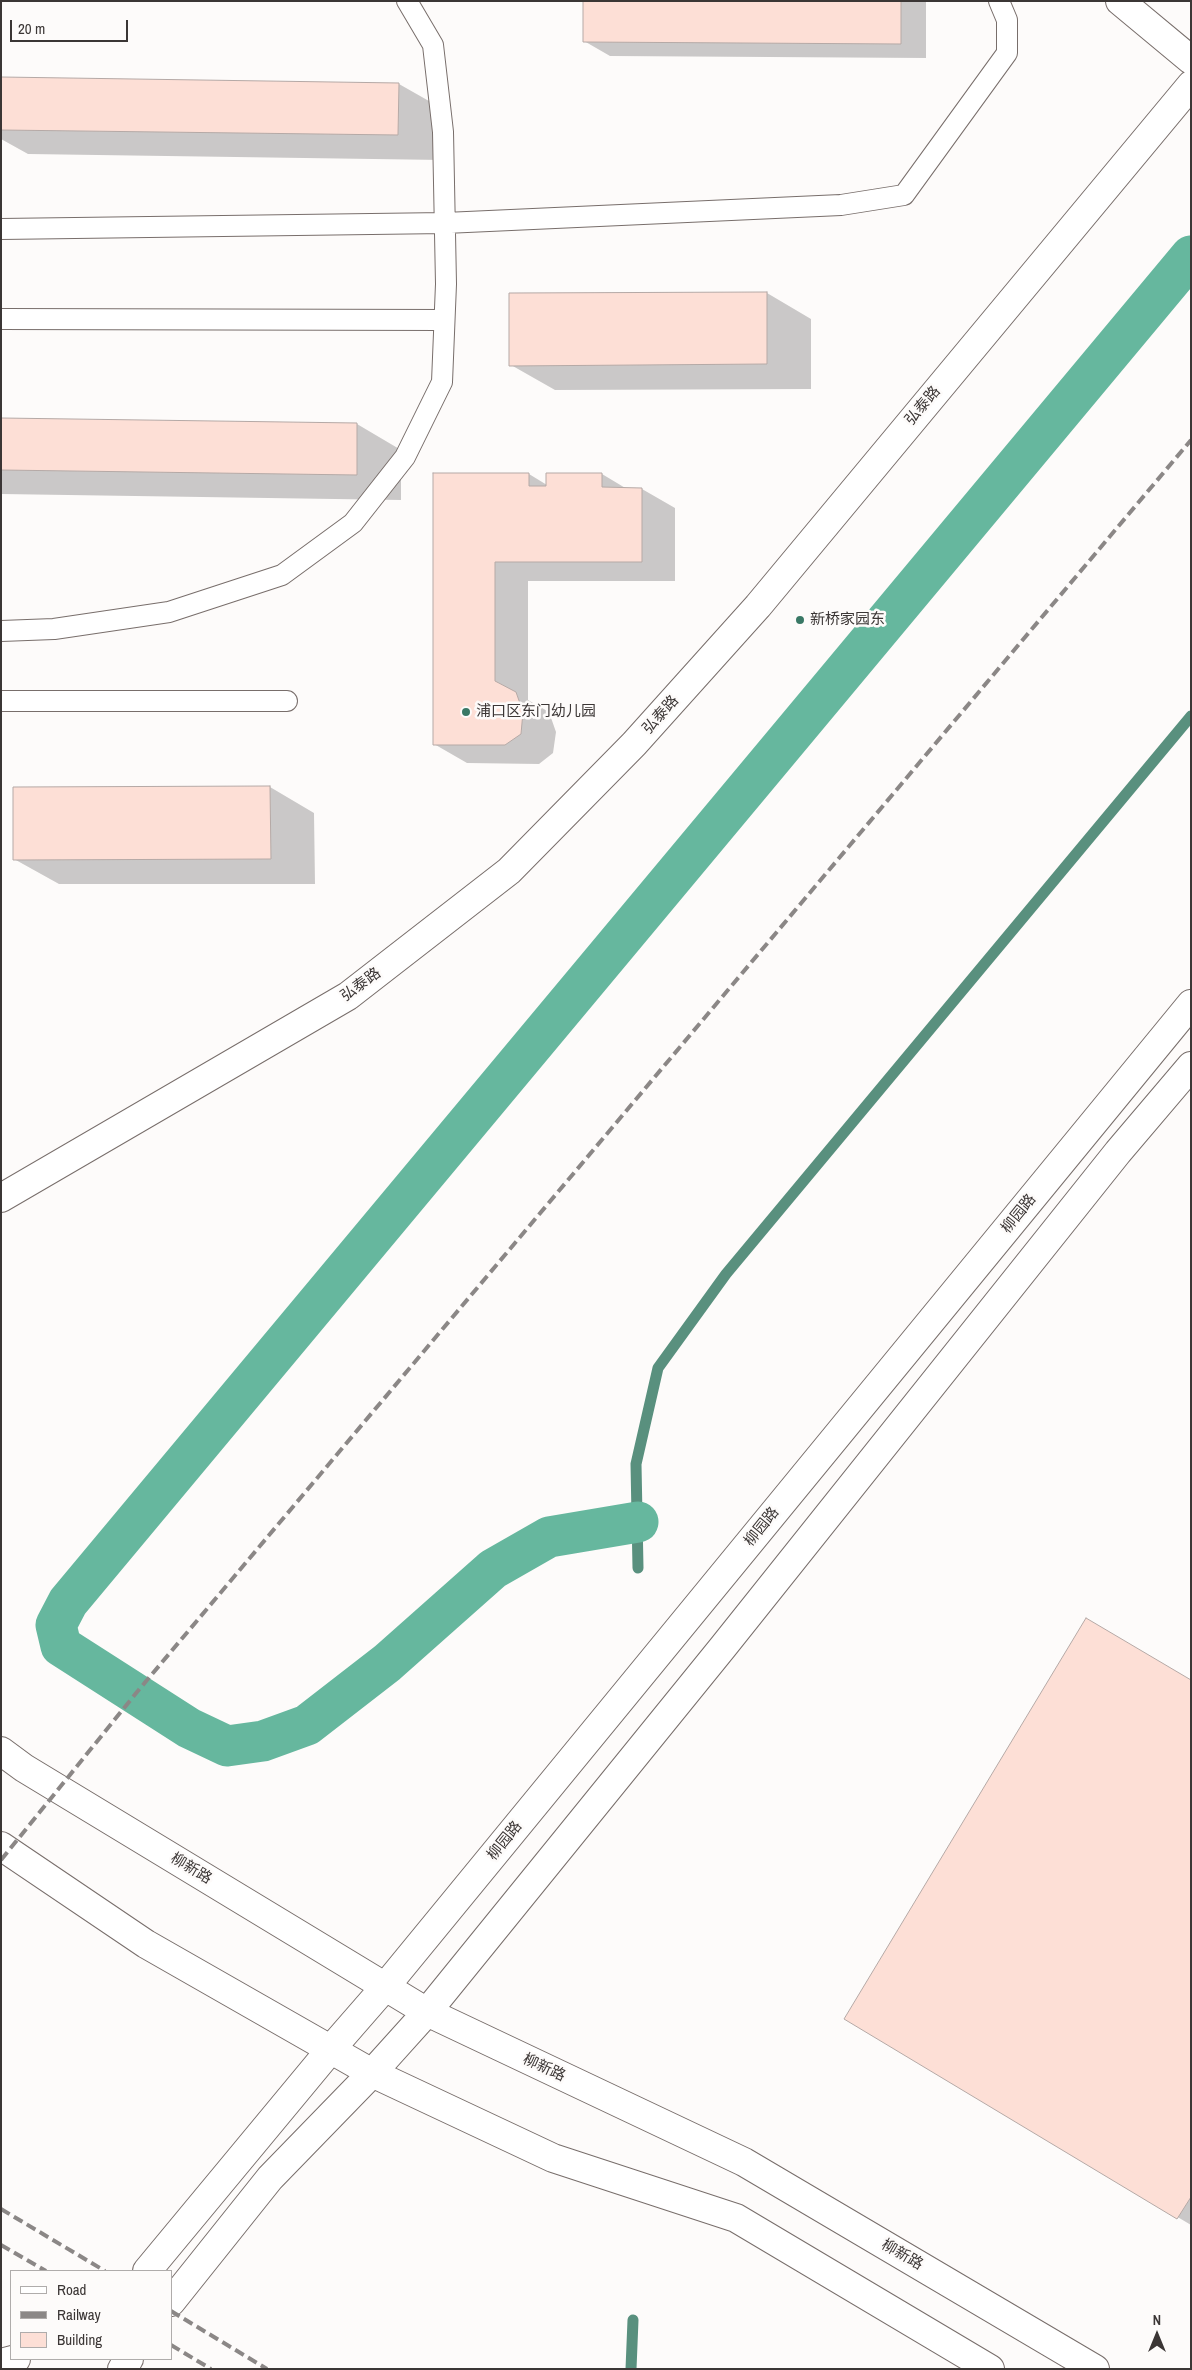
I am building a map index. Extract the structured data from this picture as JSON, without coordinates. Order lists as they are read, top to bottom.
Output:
{
  "streets": {
    "street": ["弘泰路", "柳园路", "柳新路"]
  },
  "crossings": [
    ["柳园路", "柳新路"]
  ],
  "places": ["新桥家园东", "浦口区东门幼儿园"],
  "legend": ["Road", "Railway", "Building"],
  "scale_bar": "20 m",
  "north": "top"
}
